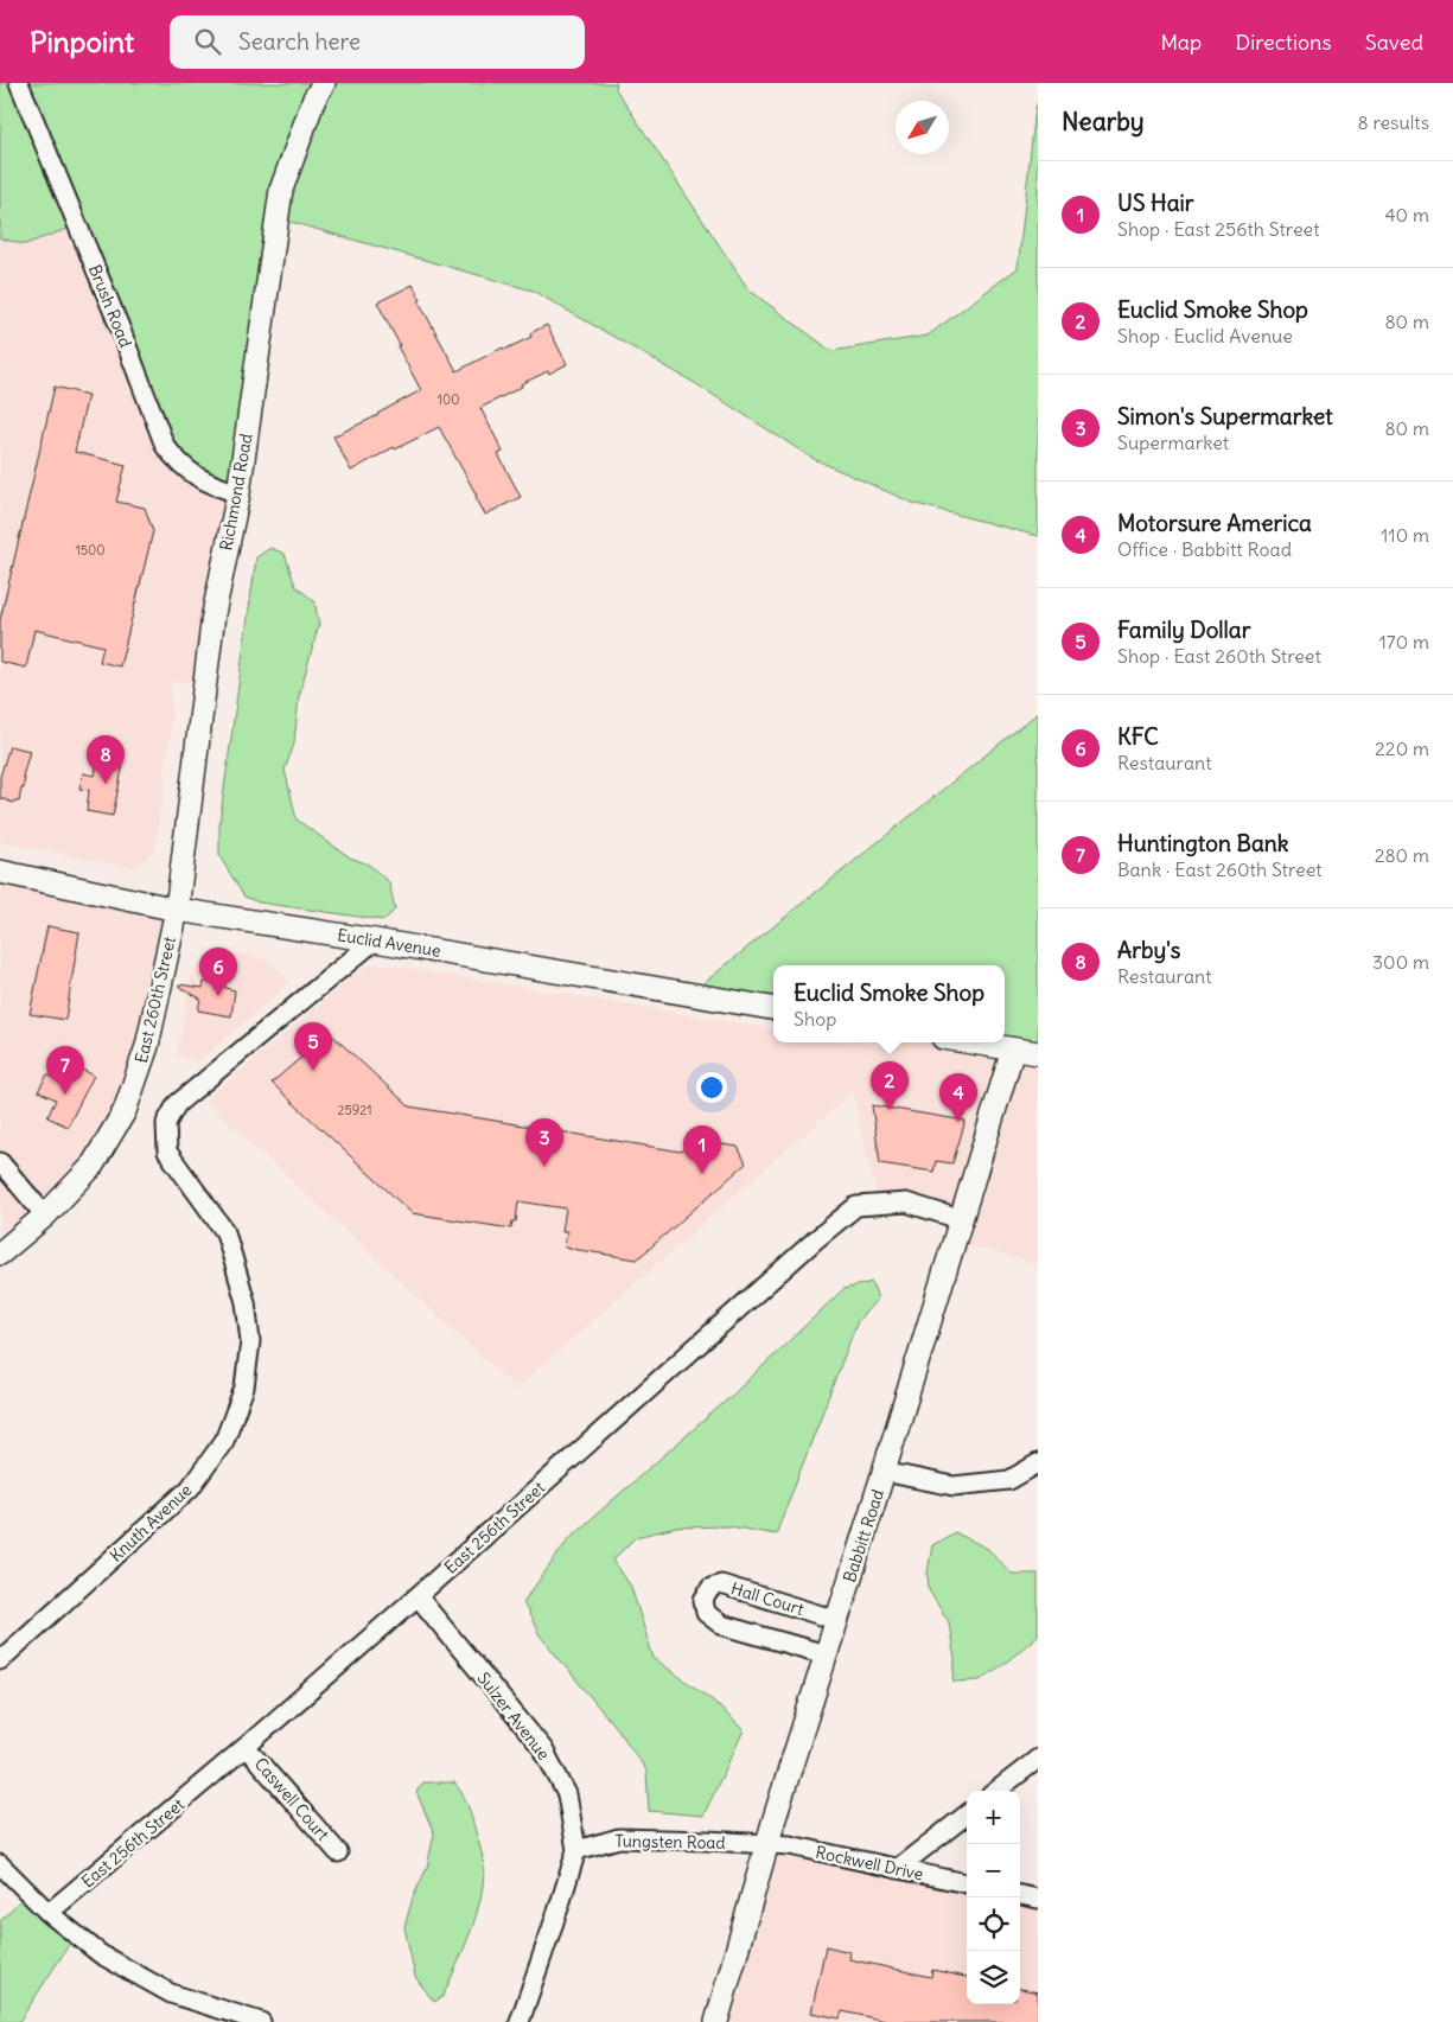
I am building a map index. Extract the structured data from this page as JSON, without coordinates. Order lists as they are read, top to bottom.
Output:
{
  "streets": {
    "main road": [
      "Richmond Road",
      "Euclid Avenue",
      "East 260th Street",
      "Babbitt Road"
    ],
    "street": [
      "Brush Road",
      "Knuth Avenue",
      "East 256th Street",
      "Hall Court",
      "Sulzer Avenue",
      "Caswell Court",
      "Tungsten Road",
      "Rockwell Drive"
    ]
  },
  "crossings": [
    ["Brush Road", "Richmond Road"],
    ["Richmond Road", "Euclid Avenue"],
    ["Richmond Road", "East 260th Street"],
    ["Euclid Avenue", "East 260th Street"],
    ["Euclid Avenue", "Knuth Avenue"],
    ["East 256th Street", "Babbitt Road"],
    ["East 256th Street", "Sulzer Avenue"],
    ["East 256th Street", "Caswell Court"],
    ["Babbitt Road", "Hall Court"],
    ["Babbitt Road", "Tungsten Road"],
    ["Babbitt Road", "Rockwell Drive"],
    ["Sulzer Avenue", "Tungsten Road"],
    ["Tungsten Road", "Rockwell Drive"]
  ],
  "house_numbers": ["100", "1500", "25921"],
  "north": "bottom left",
  "page": {
    "header": "Pinpoint",
    "search": "Search here",
    "nav": ["Map", "Directions", "Saved"],
    "heading": ["Nearby", "8 results"],
    "list": [
      {
        "mark": "1",
        "name": "US Hair",
        "note": "Shop · East 256th Street",
        "value": "40 m"
      },
      {
        "mark": "2",
        "name": "Euclid Smoke Shop",
        "note": "Shop · Euclid Avenue",
        "value": "80 m"
      },
      {
        "mark": "3",
        "name": "Simon's Supermarket",
        "note": "Supermarket",
        "value": "80 m"
      },
      {
        "mark": "4",
        "name": "Motorsure America",
        "note": "Office · Babbitt Road",
        "value": "110 m"
      },
      {
        "mark": "5",
        "name": "Family Dollar",
        "note": "Shop · East 260th Street",
        "value": "170 m"
      },
      {
        "mark": "6",
        "name": "KFC",
        "note": "Restaurant",
        "value": "220 m"
      },
      {
        "mark": "7",
        "name": "Huntington Bank",
        "note": "Bank · East 260th Street",
        "value": "280 m"
      },
      {
        "mark": "8",
        "name": "Arby's",
        "note": "Restaurant",
        "value": "300 m"
      }
    ],
    "pins": [
      "8",
      "6",
      "5",
      "7",
      "2",
      "4",
      "3",
      "1"
    ],
    "popup": ["Euclid Smoke Shop", "Shop"],
    "map_buttons": ["+", "−"]
  }
}
